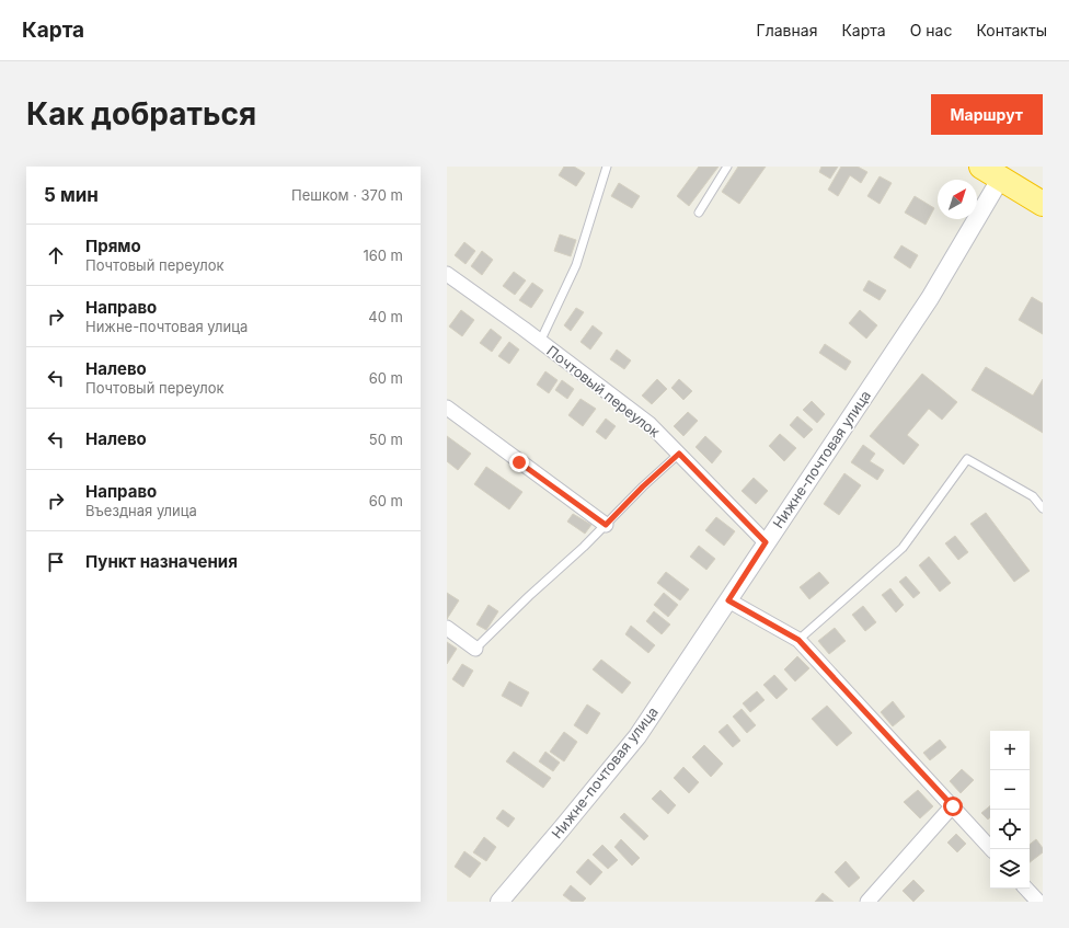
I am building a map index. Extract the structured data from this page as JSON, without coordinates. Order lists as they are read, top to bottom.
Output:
{
  "streets": {
    "street": ["Почтовый переулок", "Нижне-почтовая улица"]
  },
  "crossings": [
    ["Почтовый переулок", "Нижне-почтовая улица"]
  ],
  "north": "top right",
  "page": {
    "header": "Карта",
    "nav": [
      "Главная",
      "Карта",
      "О нас",
      "Контакты"
    ],
    "buttons": "Маршрут",
    "title": "Как добраться",
    "heading": ["5 мин", "Пешком · 370 m"],
    "list": [
      ["Прямо", "Почтовый переулок", "160 m"],
      ["Направо", "Нижне-почтовая улица", "40 m"],
      ["Налево", "Почтовый переулок", "60 m"],
      ["Налево", "50 m"],
      ["Направо", "Въездная улица", "60 m"],
      "Пункт назначения"
    ],
    "map_buttons": ["+", "−"]
  }
}
